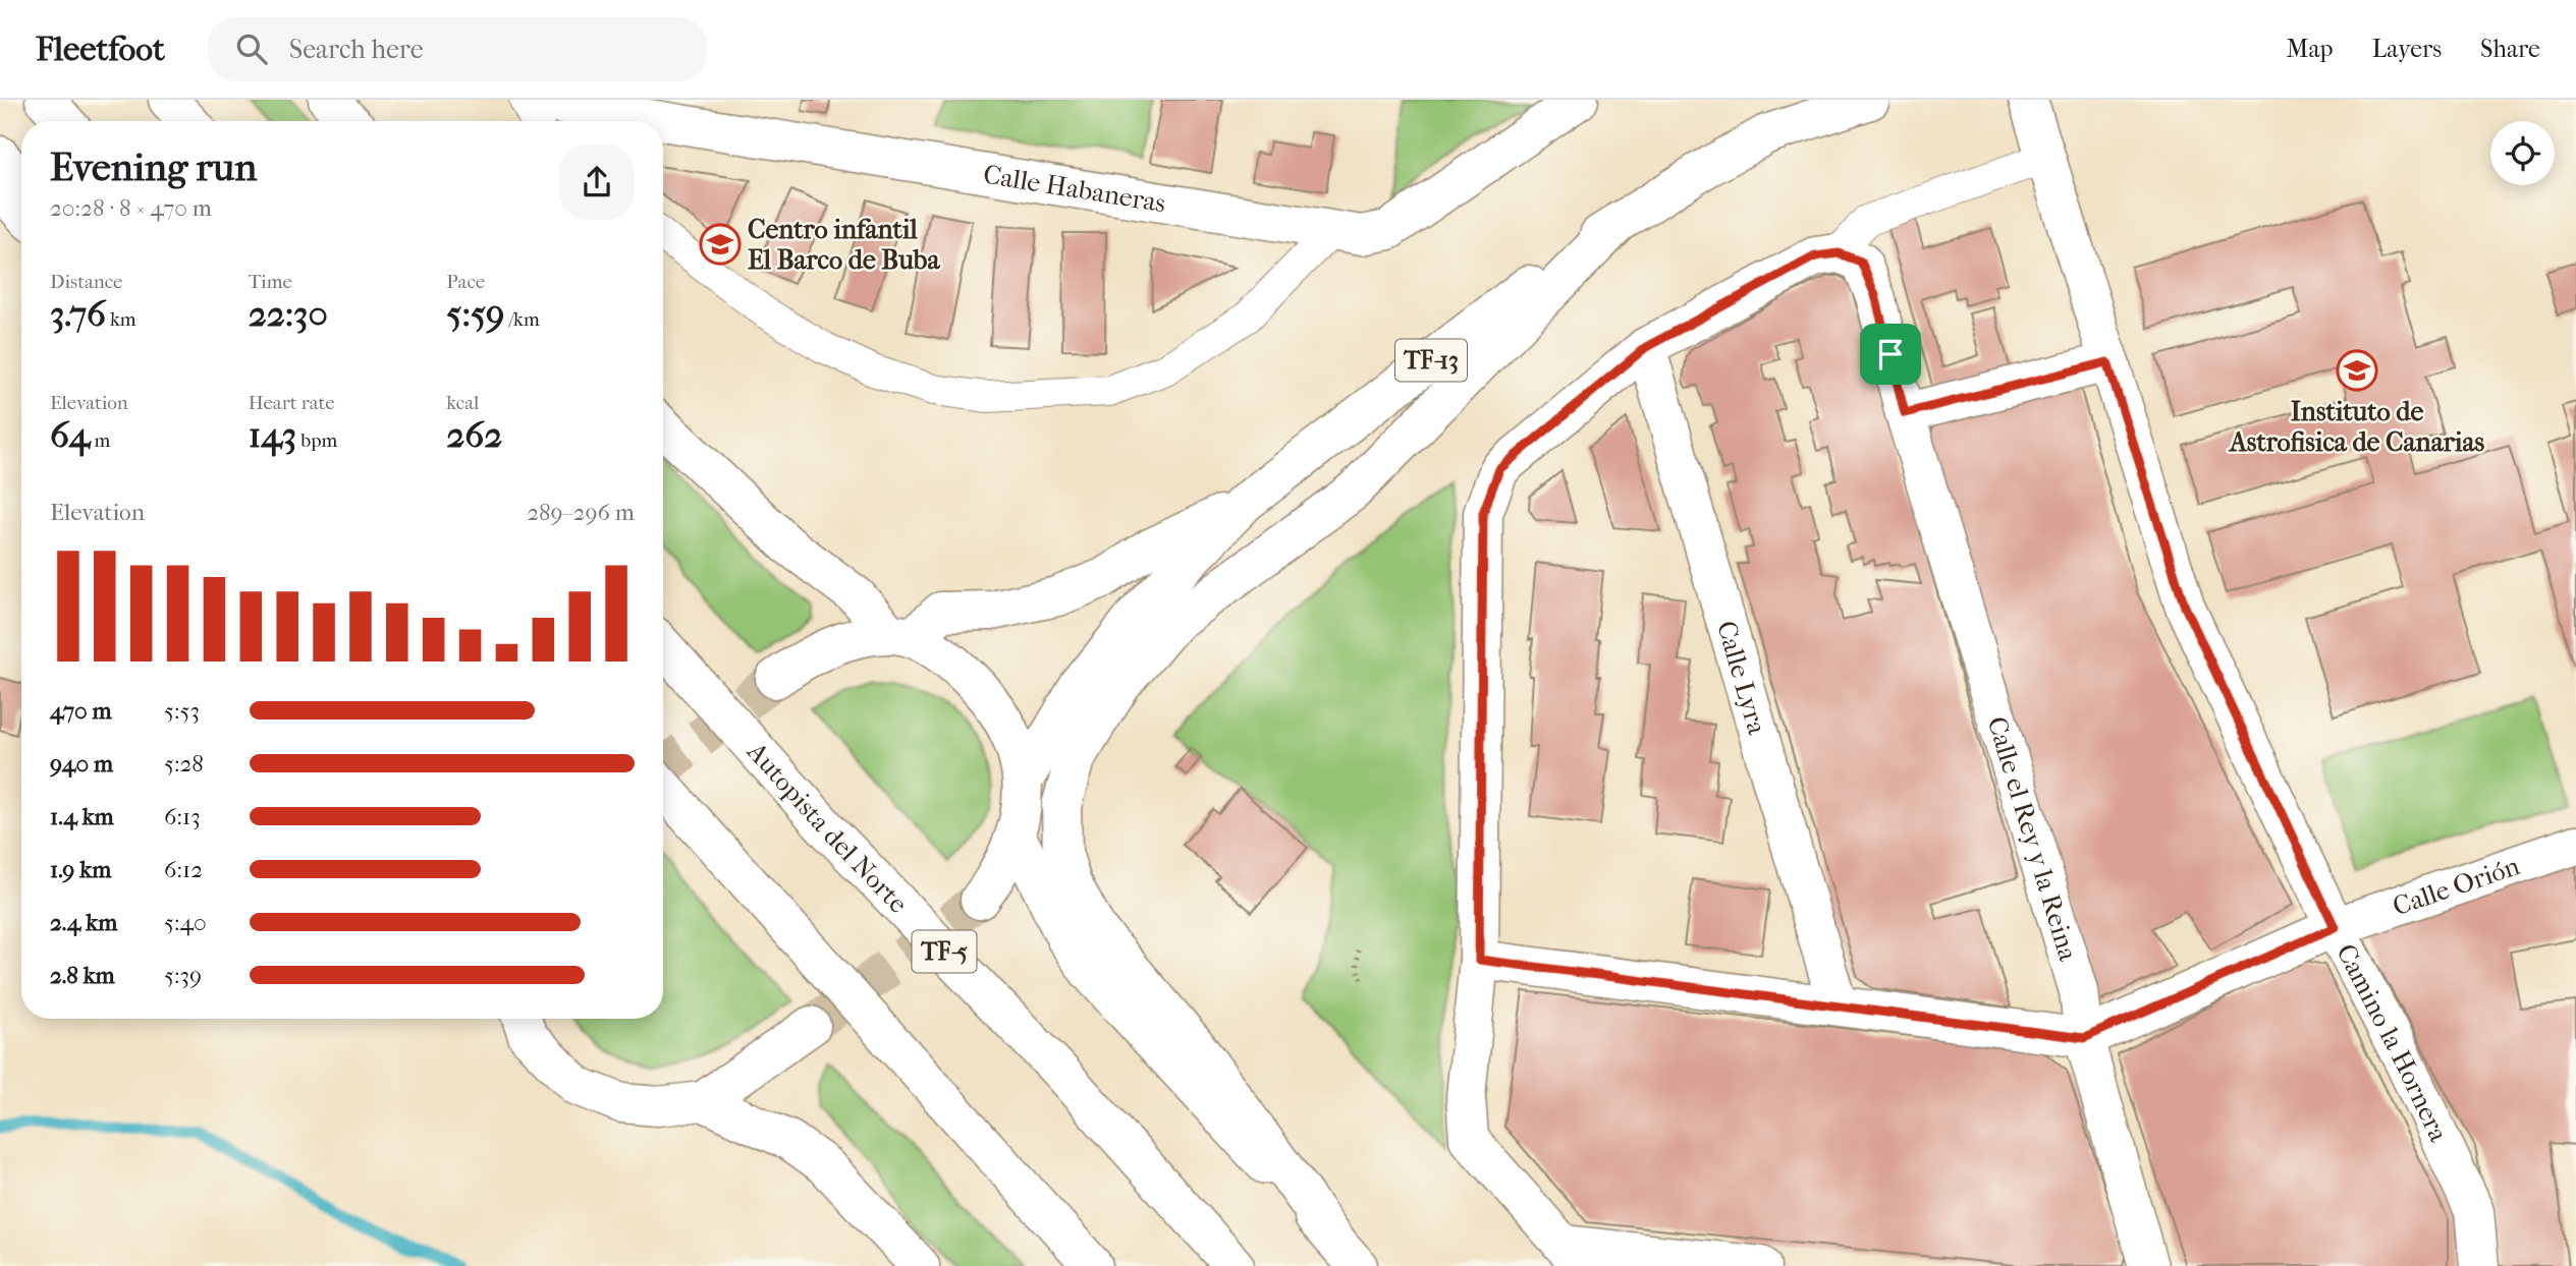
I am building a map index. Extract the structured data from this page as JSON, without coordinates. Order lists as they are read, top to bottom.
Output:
{
  "streets": {
    "main road": [
      "Calle Habaneras",
      "TF-13",
      "Calle Lyra",
      "Autopista del Norte",
      "Calle el Rey y la Reina",
      "Calle Orión",
      "TF-5",
      "Camino la Hornera"
    ]
  },
  "crossings": [
    ["Calle el Rey y la Reina", "Calle Orión"],
    ["Calle Orión", "Camino la Hornera"]
  ],
  "places": {
    "school or university": ["Centro infantil El Barco de Buba", "Instituto de Astrofisica de Canarias"]
  },
  "page": {
    "header": "Fleetfoot",
    "search": "Search here",
    "nav": ["Map", "Layers", "Share"],
    "heading": ["Evening run", "20:28 · 8 × 470 m"],
    "stats": [
      ["Distance", "3.76 km"],
      ["Time", "22:30"],
      ["Pace", "5:59 /km"],
      ["Elevation", "64 m"],
      ["Heart rate", "143 bpm"],
      ["kcal", "262"]
    ],
    "chart": ["Elevation", "289–296 m"],
    "list": [
      {
        "name": "470 m",
        "note": "5:53"
      },
      {
        "name": "940 m",
        "note": "5:28"
      },
      {
        "name": "1.4 km",
        "note": "6:13"
      },
      {
        "name": "1.9 km",
        "note": "6:12"
      },
      {
        "name": "2.4 km",
        "note": "5:40"
      },
      {
        "name": "2.8 km",
        "note": "5:39"
      }
    ]
  }
}
